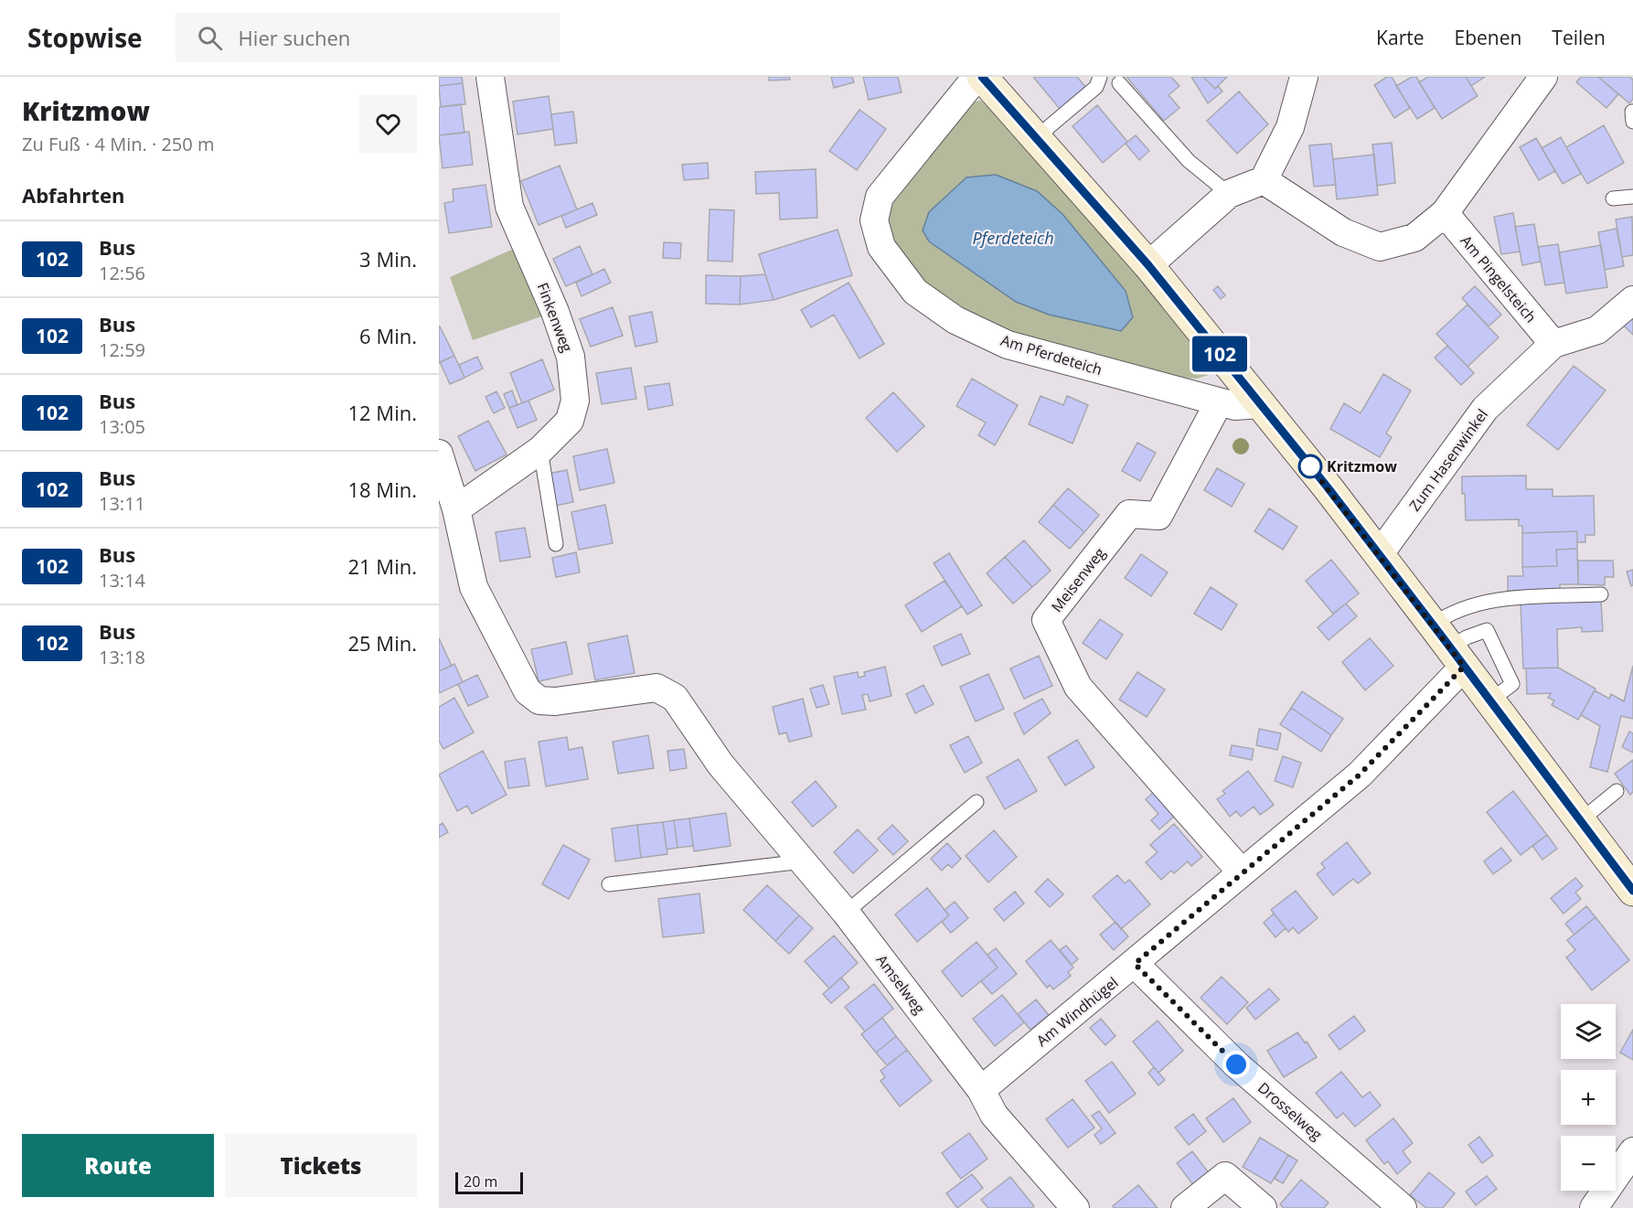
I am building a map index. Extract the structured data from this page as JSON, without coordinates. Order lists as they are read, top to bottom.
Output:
{
  "streets": {
    "street": [
      "Am Pingelsteich",
      "Finkenweg",
      "Am Pferdeteich",
      "Zum Hasenwinkel",
      "Meisenweg",
      "Amselweg",
      "Am Windhügel",
      "Drosselweg"
    ]
  },
  "crossings": [
    ["Am Pingelsteich", "Zum Hasenwinkel"],
    ["Finkenweg", "Amselweg"],
    ["Am Pferdeteich", "Meisenweg"],
    ["Meisenweg", "Am Windhügel"],
    ["Amselweg", "Am Windhügel"],
    ["Am Windhügel", "Drosselweg"]
  ],
  "water": ["Pferdeteich"],
  "places": ["Kritzmow"],
  "lines": ["bus line 102"],
  "scale_bar": "20 m",
  "page": {
    "header": "Stopwise",
    "search": "Hier suchen",
    "nav": ["Karte", "Ebenen", "Teilen"],
    "heading": [
      ["Kritzmow", "Zu Fuß · 4 Min. · 250 m"],
      "Abfahrten"
    ],
    "on_map": "102",
    "list": [
      {
        "mark": "102",
        "name": "Bus",
        "note": "12:56",
        "value": "3 Min."
      },
      {
        "mark": "102",
        "name": "Bus",
        "note": "12:59",
        "value": "6 Min."
      },
      {
        "mark": "102",
        "name": "Bus",
        "note": "13:05",
        "value": "12 Min."
      },
      {
        "mark": "102",
        "name": "Bus",
        "note": "13:11",
        "value": "18 Min."
      },
      {
        "mark": "102",
        "name": "Bus",
        "note": "13:14",
        "value": "21 Min."
      },
      {
        "mark": "102",
        "name": "Bus",
        "note": "13:18",
        "value": "25 Min."
      }
    ],
    "map_buttons": ["+", "−"],
    "buttons": ["Route", "Tickets"],
    "scale": "20 m"
  }
}
